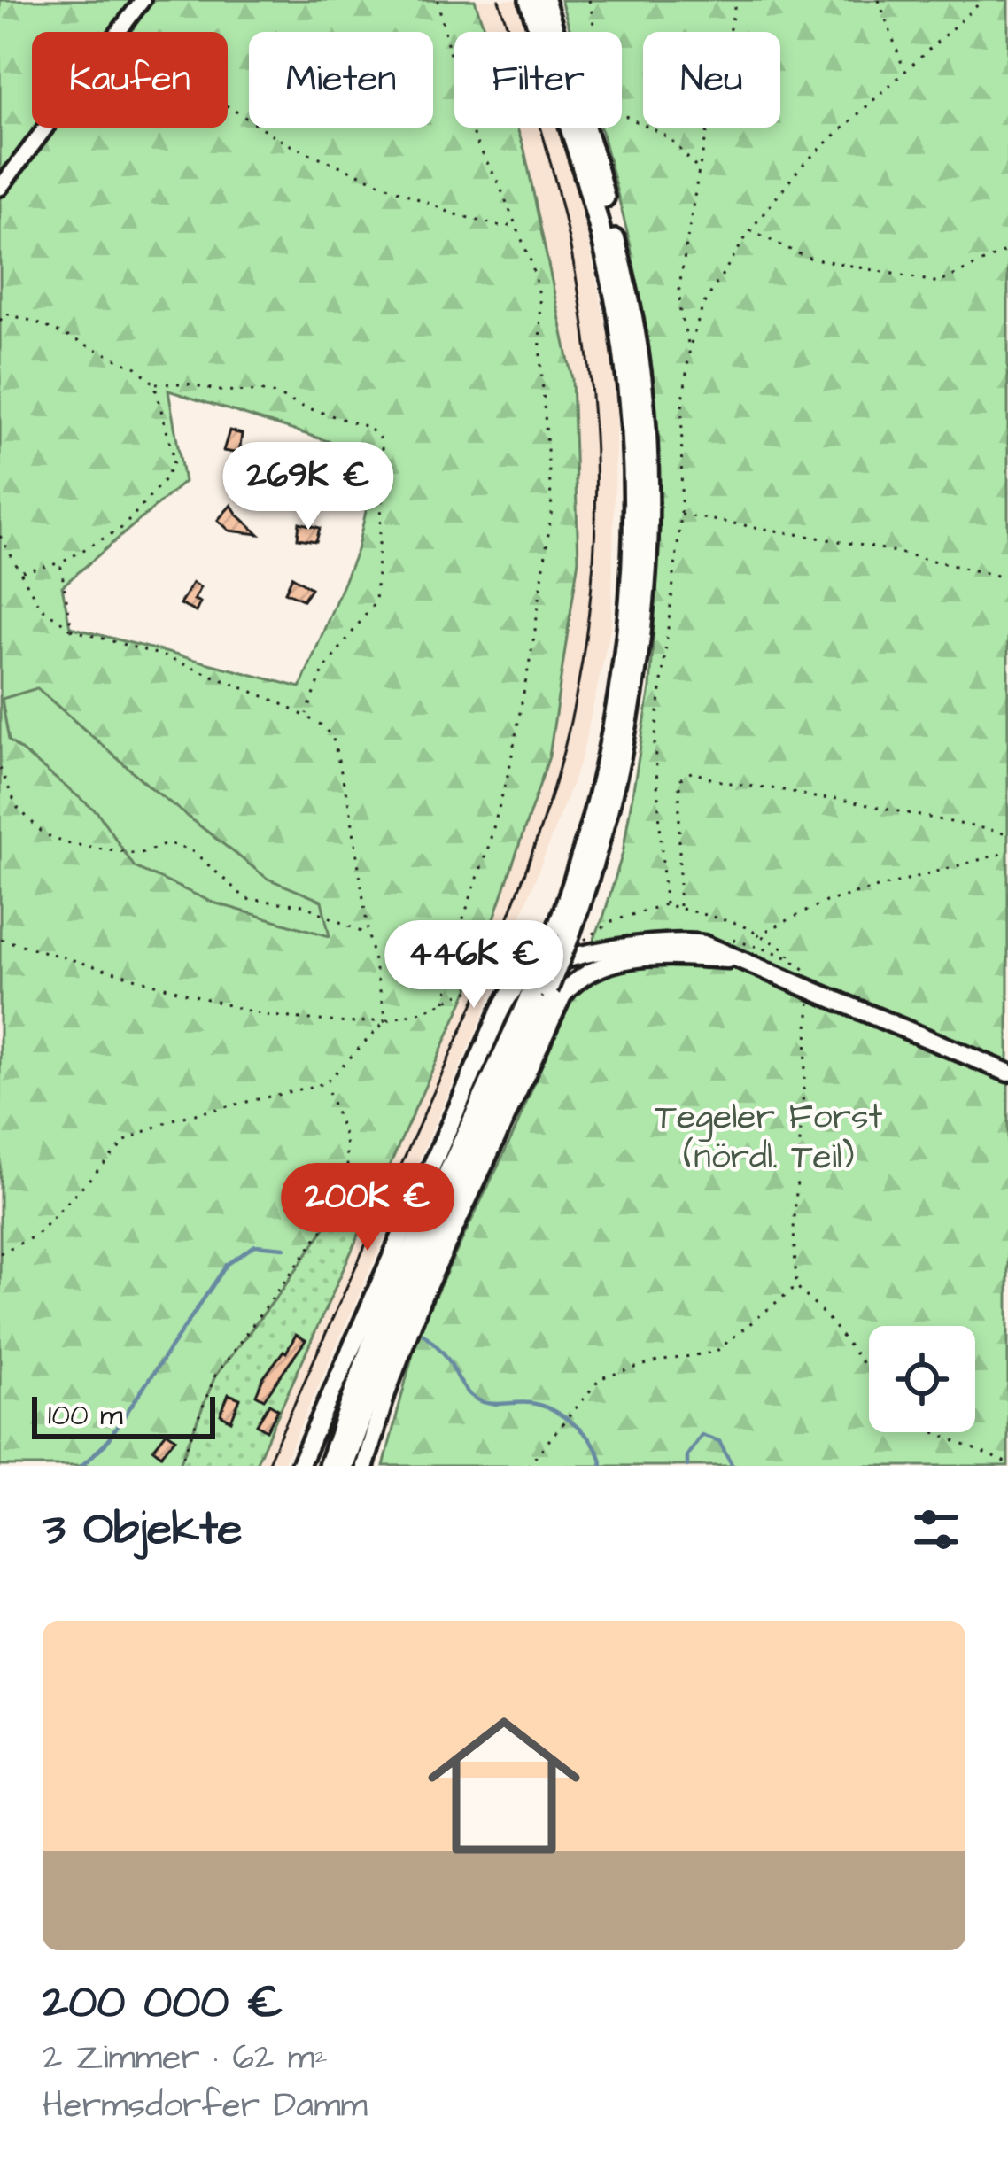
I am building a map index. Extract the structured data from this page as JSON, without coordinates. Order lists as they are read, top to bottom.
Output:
{
  "parks": ["Tegeler Forst (nördl. Teil)"],
  "scale_bar": "100 m",
  "page": {
    "chip": [
      "Kaufen",
      "Mieten",
      "Filter",
      "Neu"
    ],
    "price": ["269K €", "446K €", "200K €"],
    "scale": "100 m",
    "heading": "3 Objekte",
    "list": [
      {
        "name": "200 000 €",
        "note": "2 Zimmer · 62 m² · Hermsdorfer Damm"
      }
    ]
  }
}
